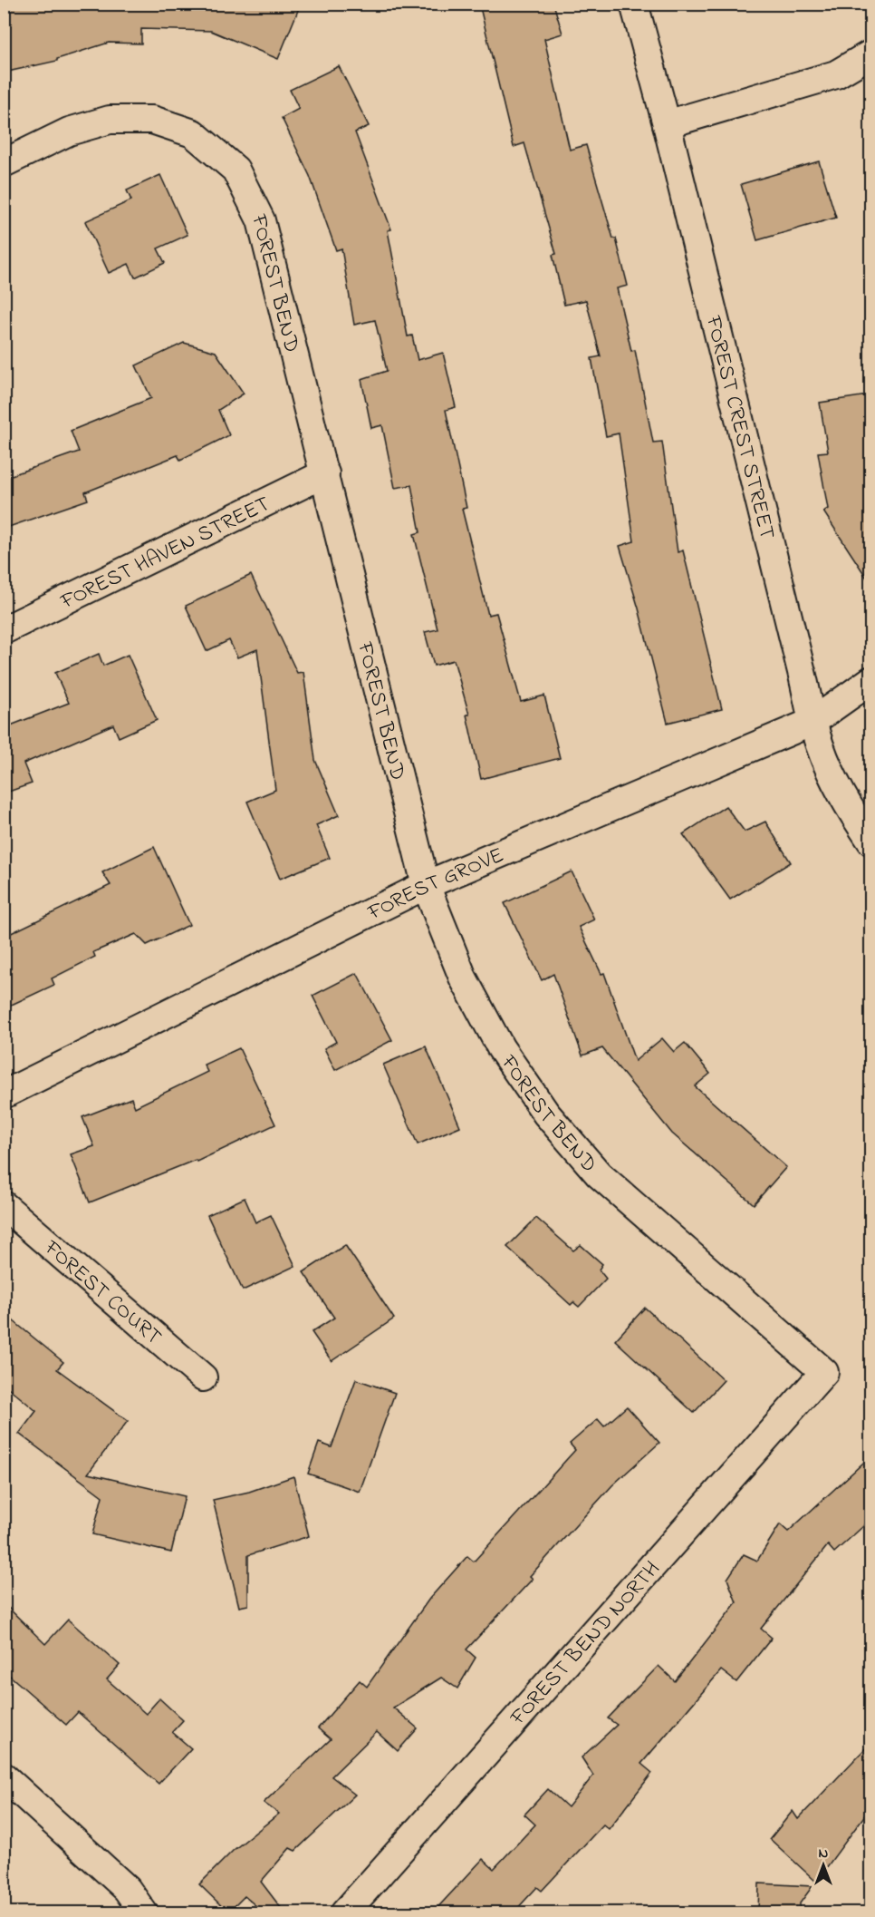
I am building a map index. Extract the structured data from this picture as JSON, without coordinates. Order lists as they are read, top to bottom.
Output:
{
  "streets": {
    "street": [
      "FOREST BEND",
      "FOREST CREST STREET",
      "FOREST HAVEN STREET",
      "FOREST GROVE",
      "FOREST COURT",
      "FOREST BEND NORTH"
    ]
  },
  "crossings": [
    ["FOREST BEND", "FOREST HAVEN STREET"],
    ["FOREST BEND", "FOREST GROVE"],
    ["FOREST BEND", "FOREST BEND NORTH"],
    ["FOREST CREST STREET", "FOREST GROVE"]
  ],
  "north": "top"
}
